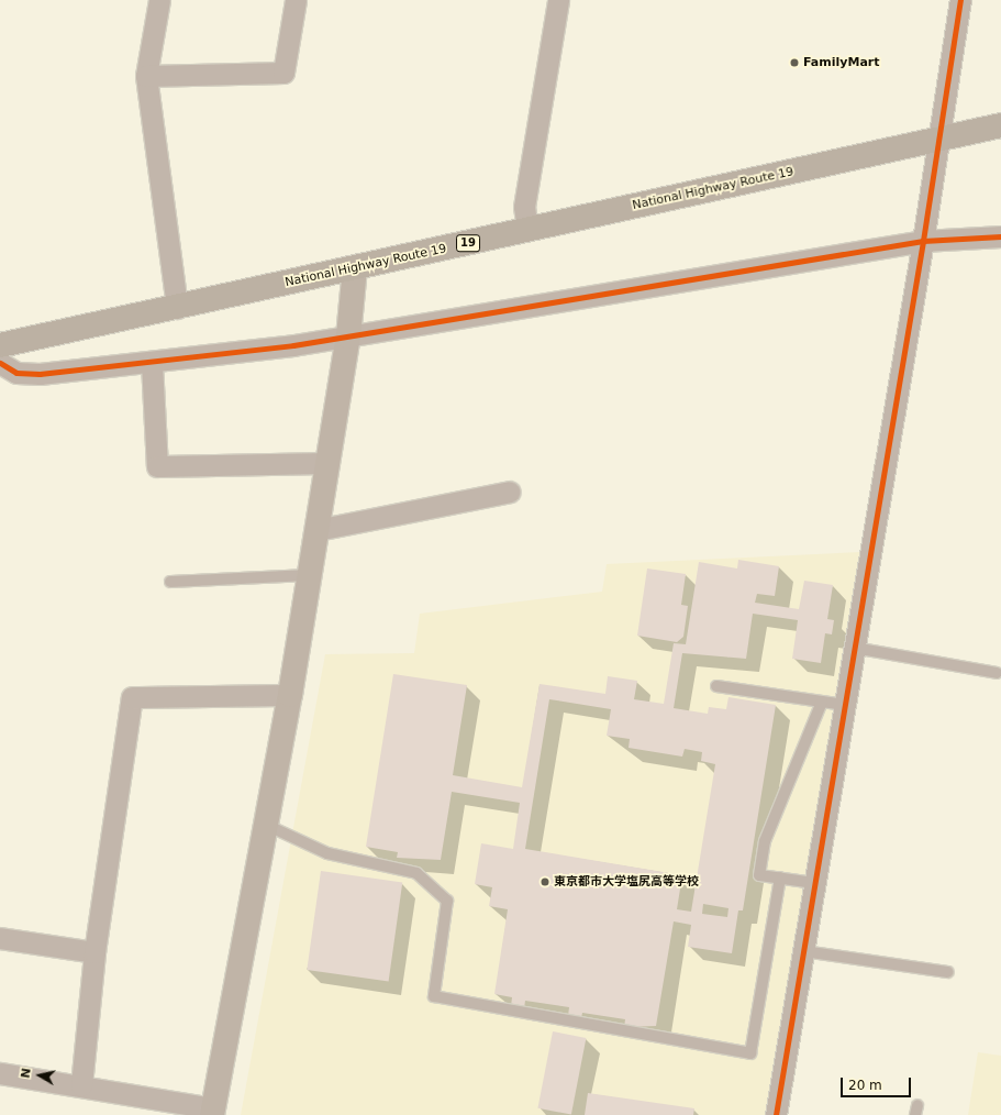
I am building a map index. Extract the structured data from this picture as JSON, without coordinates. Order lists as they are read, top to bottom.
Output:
{
  "streets": {
    "highway": ["National Highway Route 19", "19"]
  },
  "places": ["FamilyMart", "東京都市大学塩尻高等学校"],
  "scale_bar": "20 m",
  "north": "left"
}
